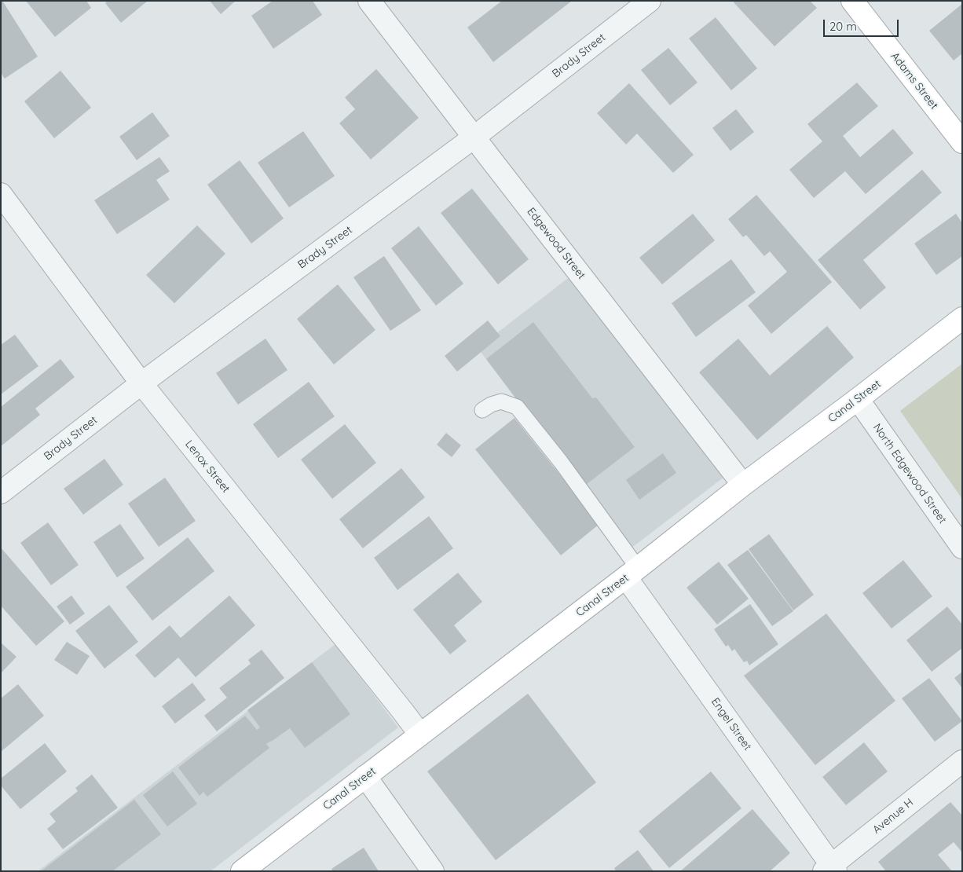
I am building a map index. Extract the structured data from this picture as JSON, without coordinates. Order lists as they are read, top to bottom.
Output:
{
  "streets": {
    "street": [
      "Brady Street",
      "Adams Street",
      "Edgewood Street",
      "Canal Street",
      "Lenox Street",
      "North Edgewood Street",
      "Engel Street",
      "Avenue H"
    ]
  },
  "crossings": [
    ["Brady Street", "Edgewood Street"],
    ["Brady Street", "Lenox Street"],
    ["Edgewood Street", "Canal Street"],
    ["Canal Street", "Lenox Street"],
    ["Canal Street", "North Edgewood Street"],
    ["Canal Street", "Engel Street"],
    ["Engel Street", "Avenue H"]
  ],
  "scale_bar": "20 m"
}
